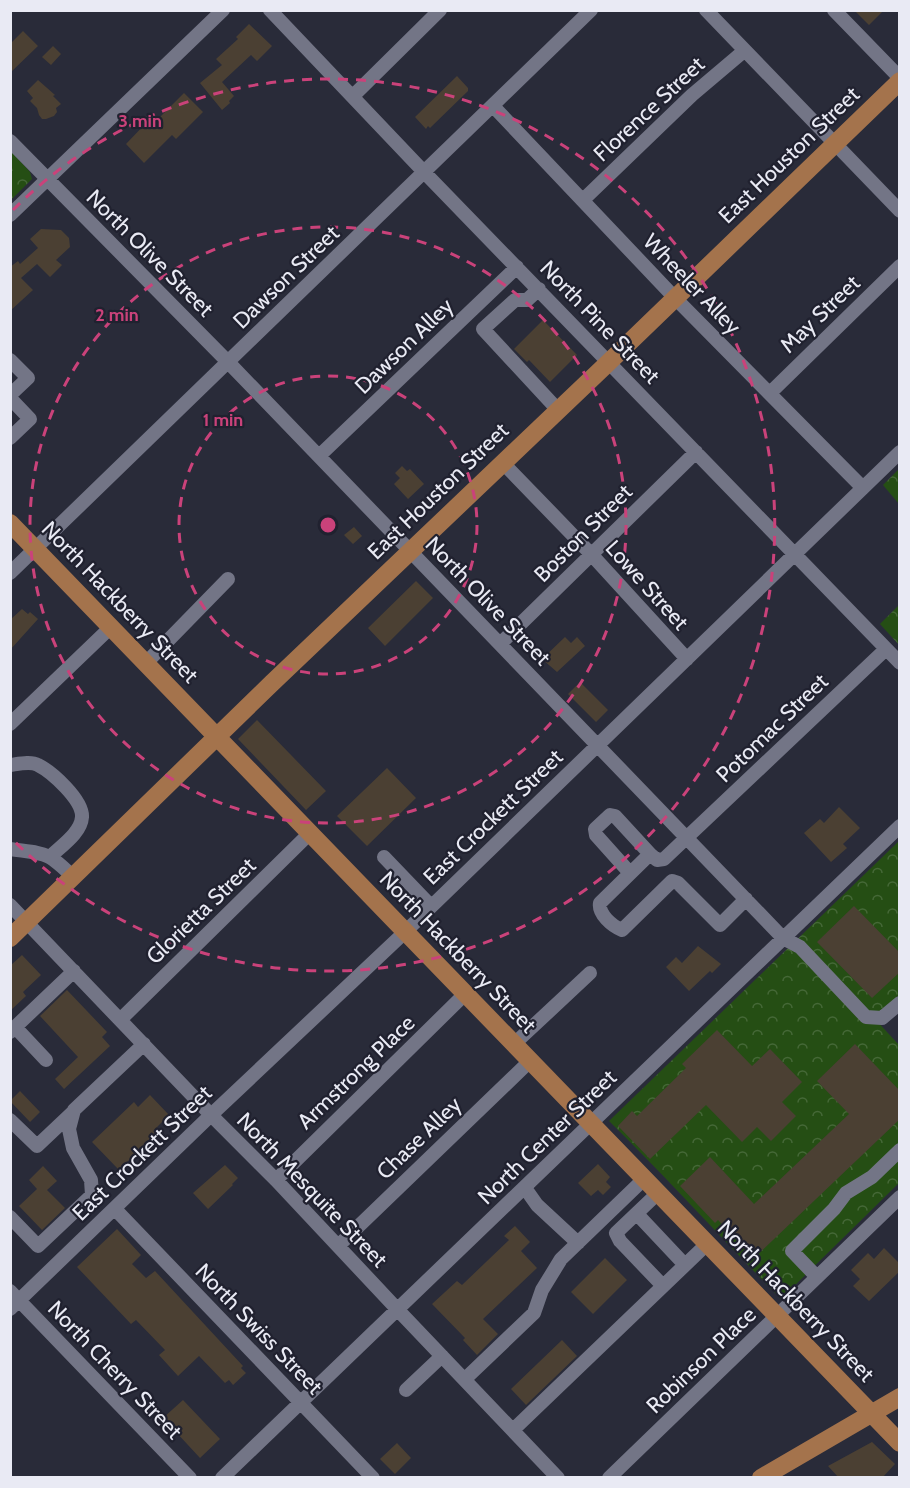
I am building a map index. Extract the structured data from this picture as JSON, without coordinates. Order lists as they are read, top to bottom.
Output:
{
  "streets": {
    "main road": ["East Houston Street", "North Hackberry Street"],
    "street": [
      "Florence Street",
      "North Olive Street",
      "Dawson Street",
      "Wheeler Alley",
      "May Street",
      "North Pine Street",
      "Dawson Alley",
      "Boston Street",
      "Lowe Street",
      "Potomac Street",
      "East Crockett Street",
      "Glorietta Street",
      "Armstrong Place",
      "North Center Street",
      "Chase Alley",
      "North Mesquite Street",
      "North Swiss Street",
      "Robinson Place",
      "North Cherry Street"
    ]
  },
  "crossings": [
    ["Florence Street", "Wheeler Alley"],
    ["East Houston Street", "North Olive Street"],
    ["East Houston Street", "Wheeler Alley"],
    ["East Houston Street", "North Pine Street"],
    ["East Houston Street", "Lowe Street"],
    ["East Houston Street", "North Hackberry Street"],
    ["East Houston Street", "North Mesquite Street"],
    ["North Olive Street", "Dawson Street"],
    ["North Olive Street", "Dawson Alley"],
    ["North Olive Street", "Boston Street"],
    ["North Olive Street", "Potomac Street"],
    ["North Olive Street", "East Crockett Street"],
    ["North Olive Street", "North Center Street"],
    ["Dawson Street", "Wheeler Alley"],
    ["Dawson Street", "North Pine Street"],
    ["Dawson Street", "North Hackberry Street"],
    ["Wheeler Alley", "May Street"],
    ["Wheeler Alley", "East Crockett Street"],
    ["North Pine Street", "Dawson Alley"],
    ["North Pine Street", "Boston Street"],
    ["North Pine Street", "Potomac Street"],
    ["North Pine Street", "East Crockett Street"],
    ["Boston Street", "Lowe Street"],
    ["Lowe Street", "East Crockett Street"],
    ["North Hackberry Street", "East Crockett Street"],
    ["North Hackberry Street", "Glorietta Street"],
    ["North Hackberry Street", "Armstrong Place"],
    ["North Hackberry Street", "North Center Street"],
    ["North Hackberry Street", "Chase Alley"],
    ["North Hackberry Street", "Robinson Place"],
    ["East Crockett Street", "North Mesquite Street"],
    ["East Crockett Street", "North Swiss Street"],
    ["East Crockett Street", "North Cherry Street"],
    ["Glorietta Street", "North Mesquite Street"],
    ["Armstrong Place", "North Mesquite Street"],
    ["North Center Street", "North Mesquite Street"],
    ["North Center Street", "North Swiss Street"],
    ["Chase Alley", "North Mesquite Street"]
  ],
  "rings": ["3 min", "2 min", "1 min"]
}
